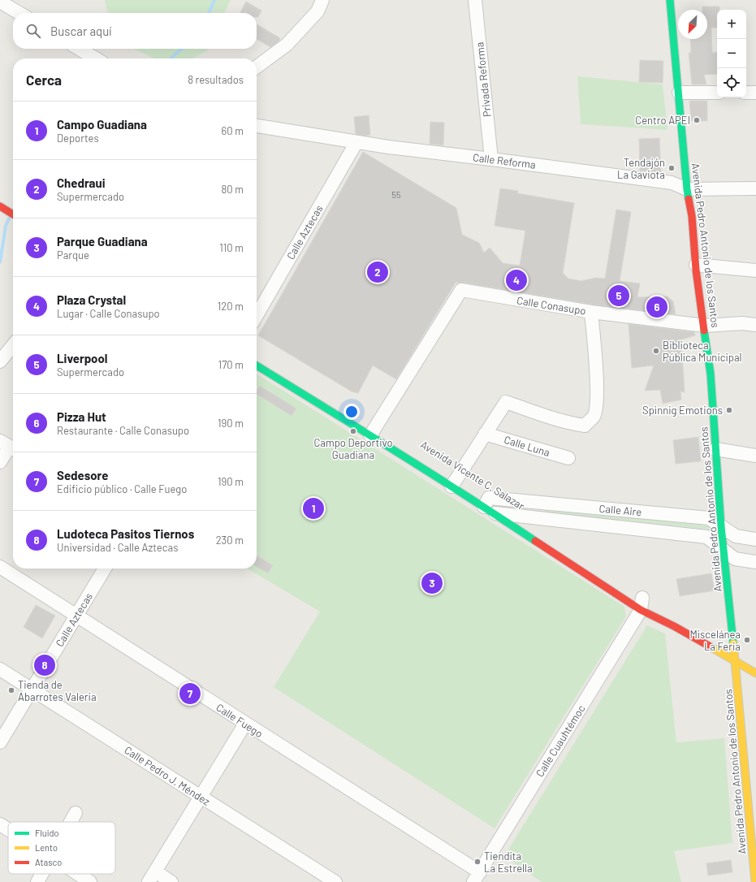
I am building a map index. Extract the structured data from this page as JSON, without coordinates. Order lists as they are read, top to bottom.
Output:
{
  "streets": {
    "street": [
      "Privada Reforma",
      "Calle Reforma",
      "Calle Aztecas",
      "Avenida Pedro Antonio de los Santos",
      "Calle Conasupo",
      "Calle Luna",
      "Avenida Vicente C. Salazar",
      "Calle Aire",
      "Calle Fuego",
      "Calle Cuauhtémoc",
      "Calle Pedro J. Méndez"
    ]
  },
  "crossings": [
    ["Privada Reforma", "Calle Reforma"],
    ["Calle Reforma", "Calle Aztecas"],
    ["Calle Reforma", "Avenida Pedro Antonio de los Santos"],
    ["Calle Aztecas", "Calle Fuego"],
    ["Calle Aztecas", "Calle Pedro J. Méndez"],
    ["Avenida Pedro Antonio de los Santos", "Calle Conasupo"],
    ["Avenida Pedro Antonio de los Santos", "Avenida Vicente C. Salazar"],
    ["Avenida Pedro Antonio de los Santos", "Calle Aire"],
    ["Calle Conasupo", "Avenida Vicente C. Salazar"],
    ["Avenida Vicente C. Salazar", "Calle Aire"],
    ["Avenida Vicente C. Salazar", "Calle Cuauhtémoc"],
    ["Calle Fuego", "Calle Cuauhtémoc"]
  ],
  "places": [
    "Centro APEI",
    "Tendajón La Gaviota",
    "Biblioteca Pública Municipal",
    "Spinnig Emotions",
    "Campo Deportivo Guadiana",
    "Miscelánea La Feria",
    "Tienda de Abarrotes Valeria",
    "Tiendita La Estrella"
  ],
  "house_numbers": ["55"],
  "legend": ["Fluido", "Lento", "Atasco"],
  "north": "bottom left",
  "page": {
    "map_buttons": ["+", "−"],
    "search": "Buscar aquí",
    "heading": ["Cerca", "8 resultados"],
    "list": [
      {
        "mark": "1",
        "name": "Campo Guadiana",
        "note": "Deportes",
        "value": "60 m"
      },
      {
        "mark": "2",
        "name": "Chedraui",
        "note": "Supermercado",
        "value": "80 m"
      },
      {
        "mark": "3",
        "name": "Parque Guadiana",
        "note": "Parque",
        "value": "110 m"
      },
      {
        "mark": "4",
        "name": "Plaza Crystal",
        "note": "Lugar · Calle Conasupo",
        "value": "120 m"
      },
      {
        "mark": "5",
        "name": "Liverpool",
        "note": "Supermercado",
        "value": "170 m"
      },
      {
        "mark": "6",
        "name": "Pizza Hut",
        "note": "Restaurante · Calle Conasupo",
        "value": "190 m"
      },
      {
        "mark": "7",
        "name": "Sedesore",
        "note": "Edificio público · Calle Fuego",
        "value": "190 m"
      },
      {
        "mark": "8",
        "name": "Ludoteca Pasitos Tiernos",
        "note": "Universidad · Calle Aztecas",
        "value": "230 m"
      }
    ],
    "pins": [
      "2",
      "4",
      "5",
      "6",
      "1",
      "3",
      "8",
      "7"
    ]
  }
}
